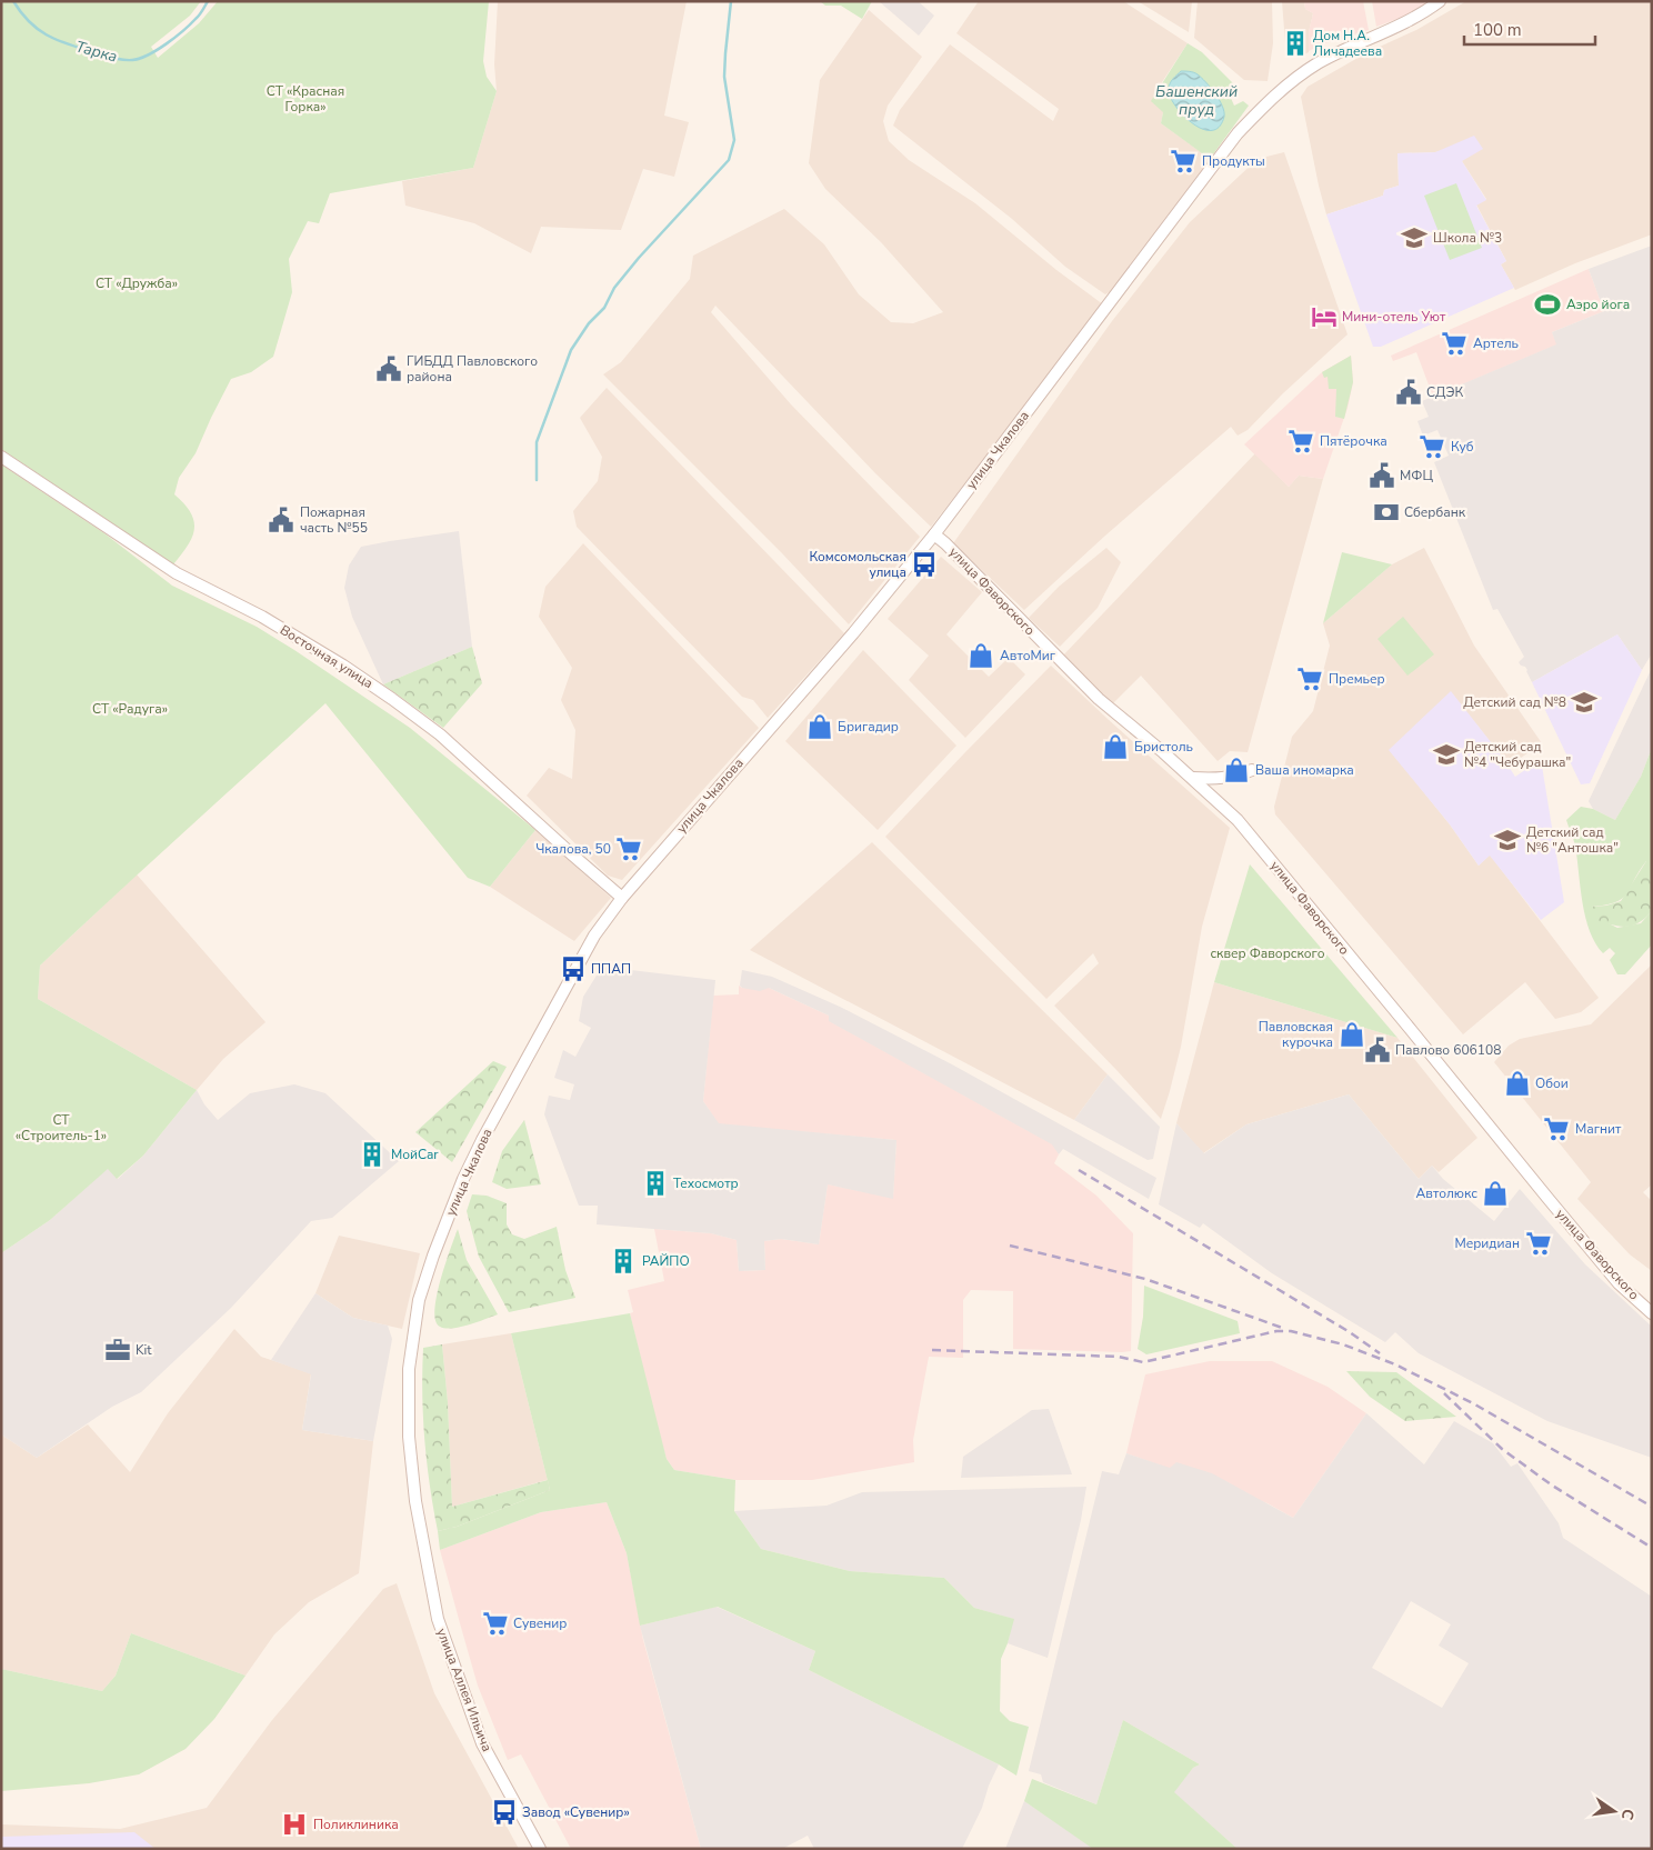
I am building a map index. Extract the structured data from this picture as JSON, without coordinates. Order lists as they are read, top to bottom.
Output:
{
  "streets": {
    "main road": [
      "улица Чкалова",
      "улица Фаворского",
      "Восточная улица",
      "улица Аллея Ильича"
    ]
  },
  "crossings": [
    ["улица Чкалова", "улица Фаворского"],
    ["улица Чкалова", "Восточная улица"],
    ["улица Чкалова", "улица Аллея Ильича"]
  ],
  "water": ["Тарка", "Башенский пруд"],
  "parks": [
    "СТ «Красная Горка»",
    "СТ «Дружба»",
    "СТ «Радуга»",
    "сквер Фаворского",
    "СТ «Строитель-1»"
  ],
  "places": {
    "building": [
      "Дом Н.А. Личадеева",
      "МойCar",
      "Техосмотр",
      "РАЙПО"
    ],
    "supermarket": [
      "Продукты",
      "Артель",
      "Пятёрочка",
      "Куб",
      "Премьер",
      "Чкалова, 50",
      "Магнит",
      "Меридиан",
      "Сувенир"
    ],
    "school or university": [
      "Школа №3",
      "Детский сад №8",
      "Детский сад №4 \"Чебурашка\"",
      "Детский сад №6 \"Антошка\""
    ],
    "sports": ["Аэро йога"],
    "hotel": ["Мини-отель Уют"],
    "public building": [
      "ГИБДД Павловского района",
      "СДЭК",
      "МФЦ",
      "Пожарная часть №55",
      "Павлово 606108"
    ],
    "bank": ["Сбербанк"],
    "bus stop": ["Комсомольская улица", "ППАП", "Завод «Сувенир»"],
    "shop": [
      "АвтоМиг",
      "Бригадир",
      "Бристоль",
      "Ваша иномарка",
      "Павловская курочка",
      "Обои",
      "Автолюкс"
    ],
    "office": ["Kit"],
    "hospital": ["Поликлиника"]
  },
  "scale_bar": "100 m",
  "north": "right"
}
